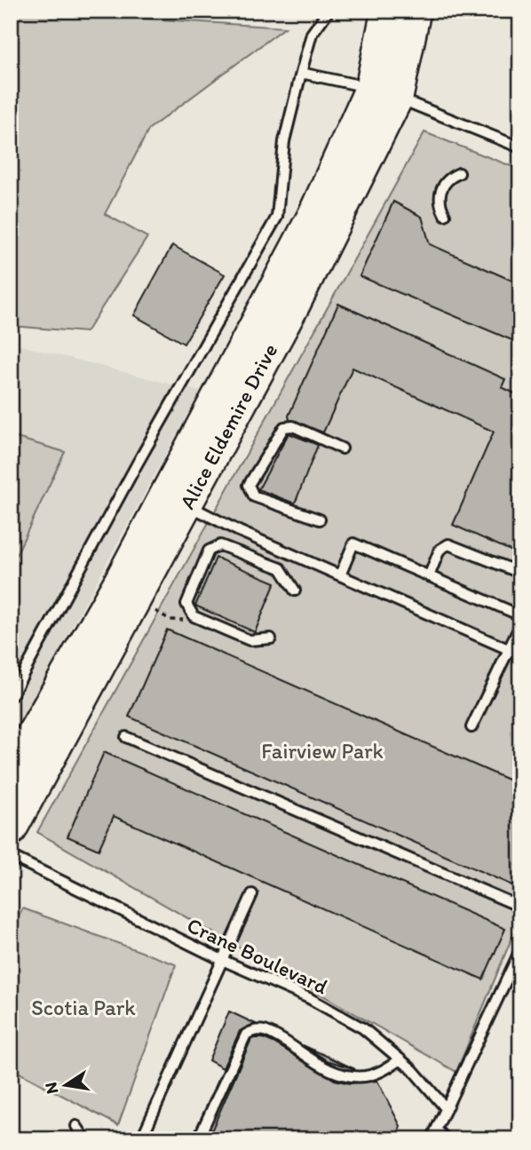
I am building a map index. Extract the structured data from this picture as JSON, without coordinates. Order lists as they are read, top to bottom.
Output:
{
  "streets": {
    "main road": ["Alice Eldemire Drive"],
    "lane": ["Crane Boulevard"]
  },
  "parks": ["Fairview Park", "Scotia Park"],
  "north": "left"
}
